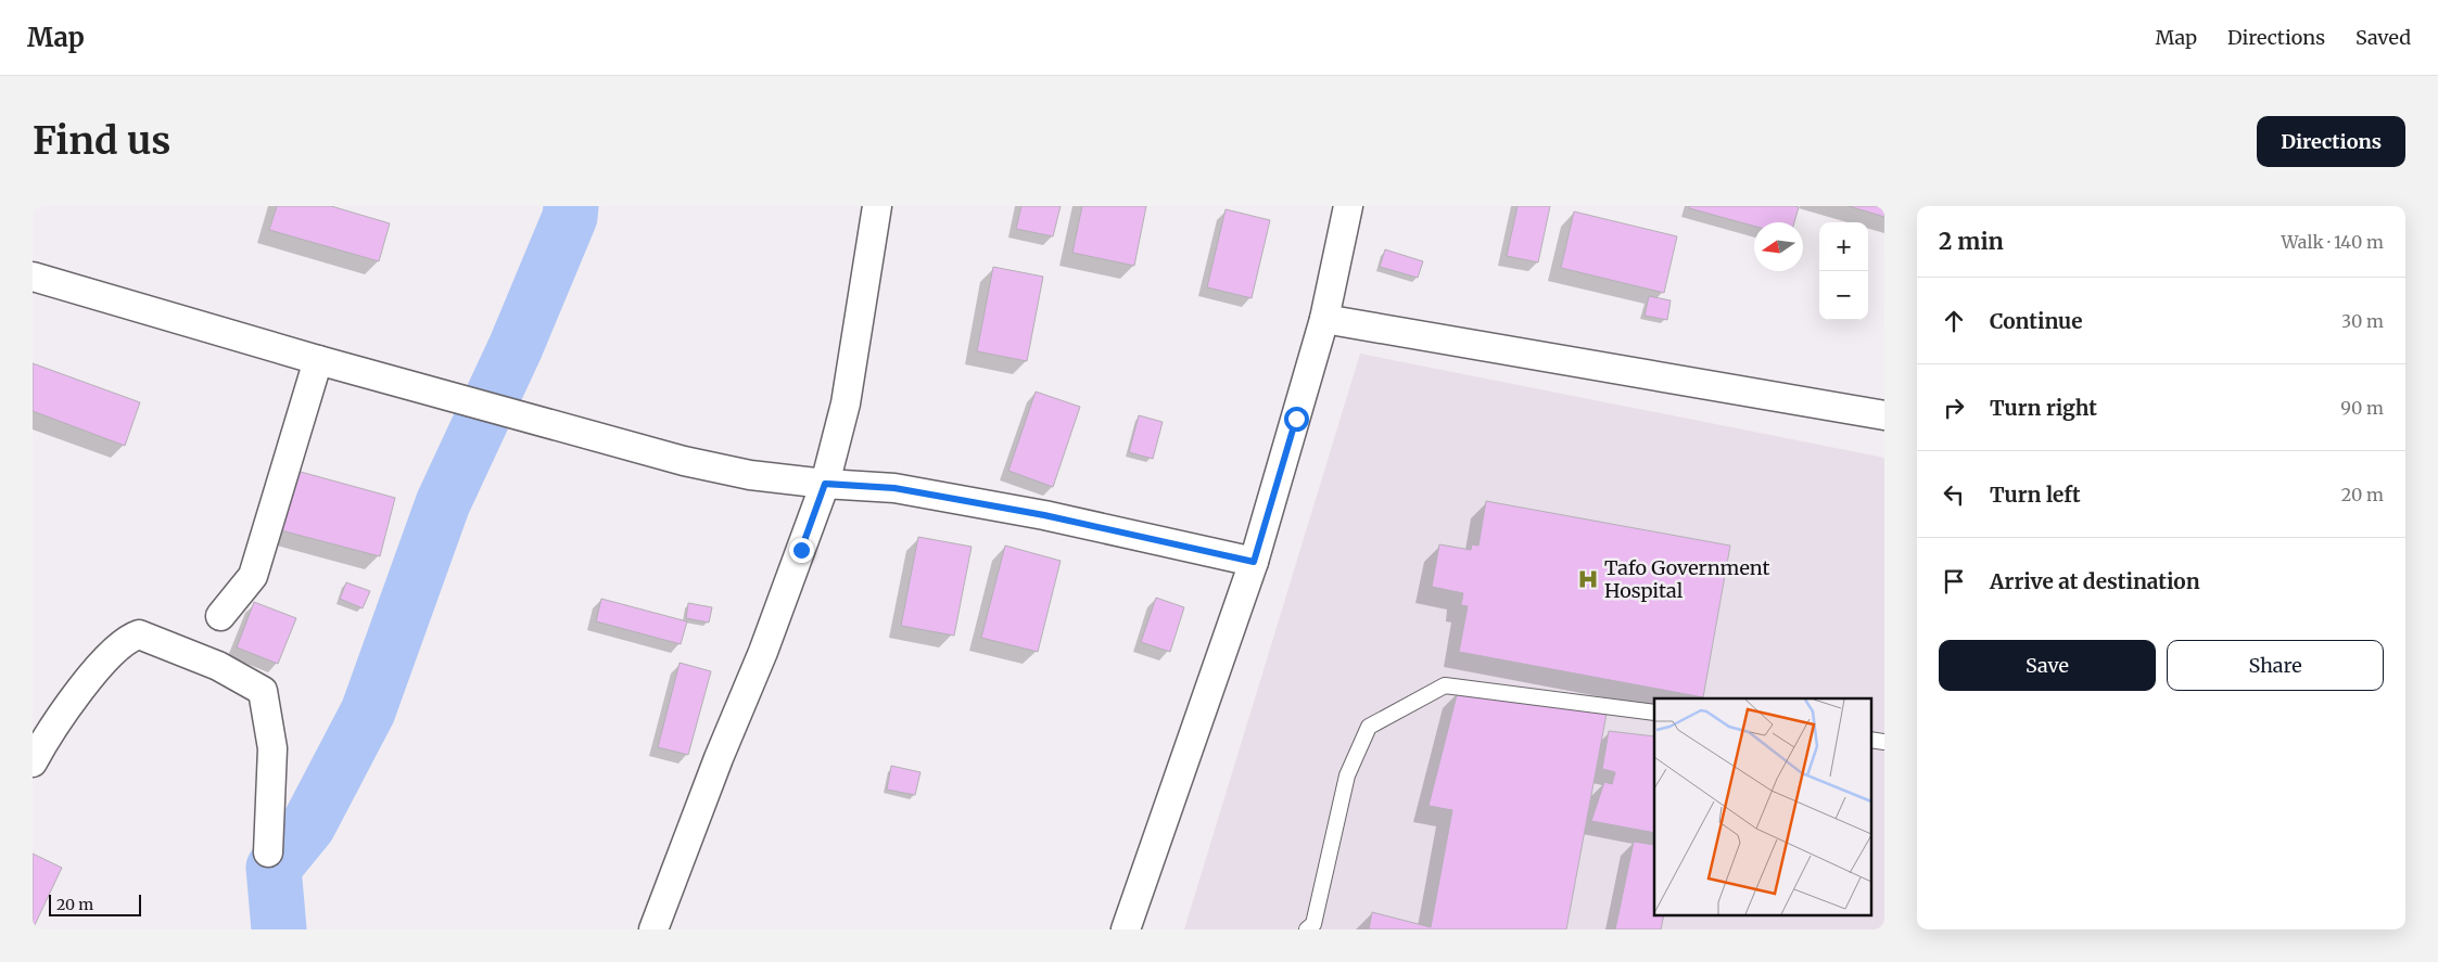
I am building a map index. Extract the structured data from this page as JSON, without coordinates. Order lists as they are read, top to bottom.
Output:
{
  "places": {
    "hospital": ["Tafo Government Hospital"]
  },
  "scale_bar": "20 m",
  "north": "left",
  "page": {
    "header": "Map",
    "nav": ["Map", "Directions", "Saved"],
    "buttons": [
      "Directions",
      ["Save", "Share"]
    ],
    "title": "Find us",
    "heading": ["2 min", "Walk · 140 m"],
    "map_buttons": ["+", "−"],
    "list": [
      ["Continue", "30 m"],
      ["Turn right", "90 m"],
      ["Turn left", "20 m"],
      "Arrive at destination"
    ],
    "scale": "20 m"
  }
}
